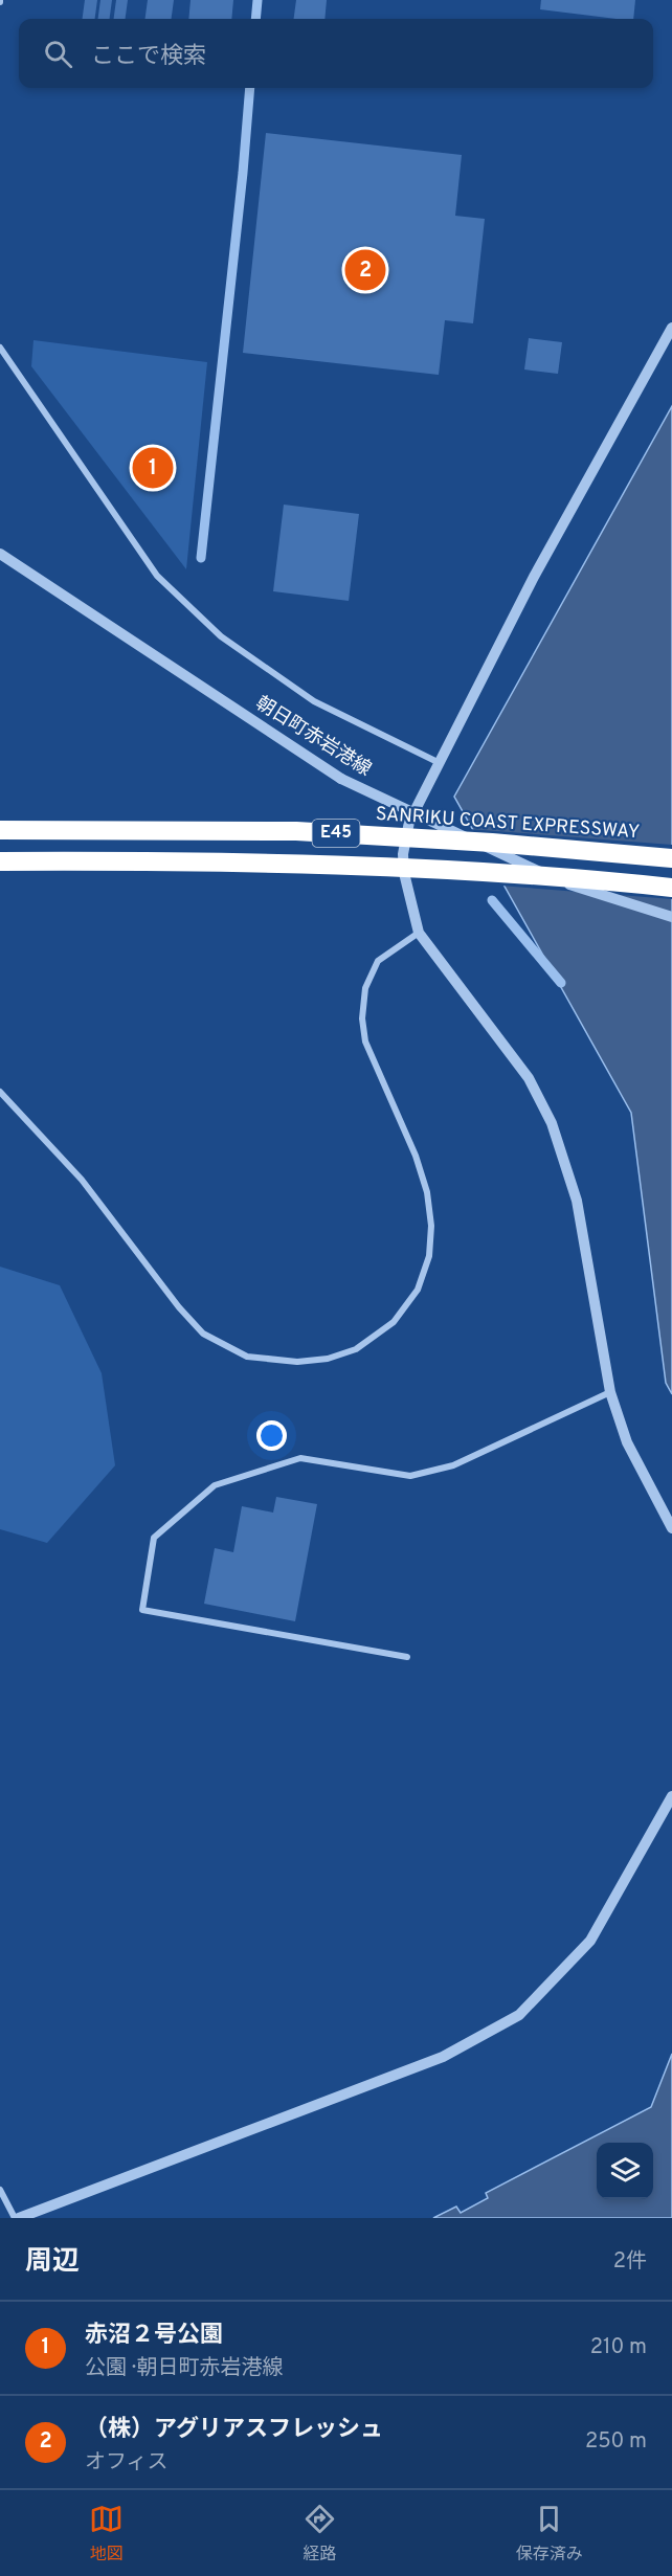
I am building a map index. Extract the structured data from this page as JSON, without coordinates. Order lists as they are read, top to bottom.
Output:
{
  "streets": {
    "highway": ["SANRIKU COAST EXPRESSWAY", "E45"],
    "street": ["朝日町赤岩港線"]
  },
  "page": {
    "search": "ここで検索",
    "pins": ["2", "1"],
    "heading": ["周辺", "2件"],
    "list": [
      {
        "mark": "1",
        "name": "赤沼２号公園",
        "note": "公園 · 朝日町赤岩港線",
        "value": "210 m"
      },
      {
        "mark": "2",
        "name": "（株）アグリアスフレッシュ",
        "note": "オフィス",
        "value": "250 m"
      }
    ],
    "nav": ["地図", "経路", "保存済み"]
  }
}
